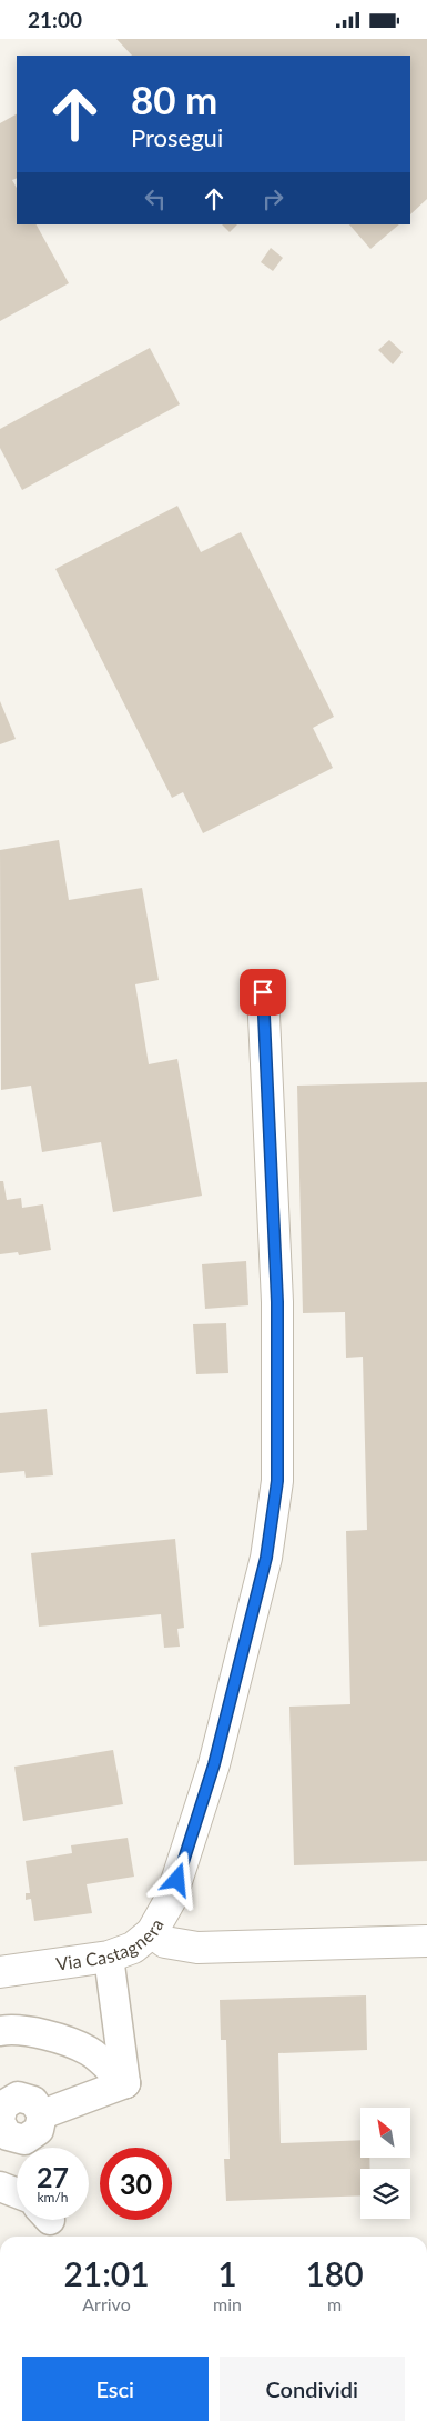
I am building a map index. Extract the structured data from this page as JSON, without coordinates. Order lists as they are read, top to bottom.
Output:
{
  "streets": {
    "street": ["Via Castagnera"]
  },
  "north": "top left",
  "page": {
    "status": "21:00",
    "turn": ["80 m", "Prosegui"],
    "speed": "27 km/h",
    "limit": "30",
    "eta": [
      "21:01",
      "Arrivo",
      "1",
      "min",
      "180",
      "m"
    ],
    "buttons": ["Esci", "Condividi"]
  }
}
